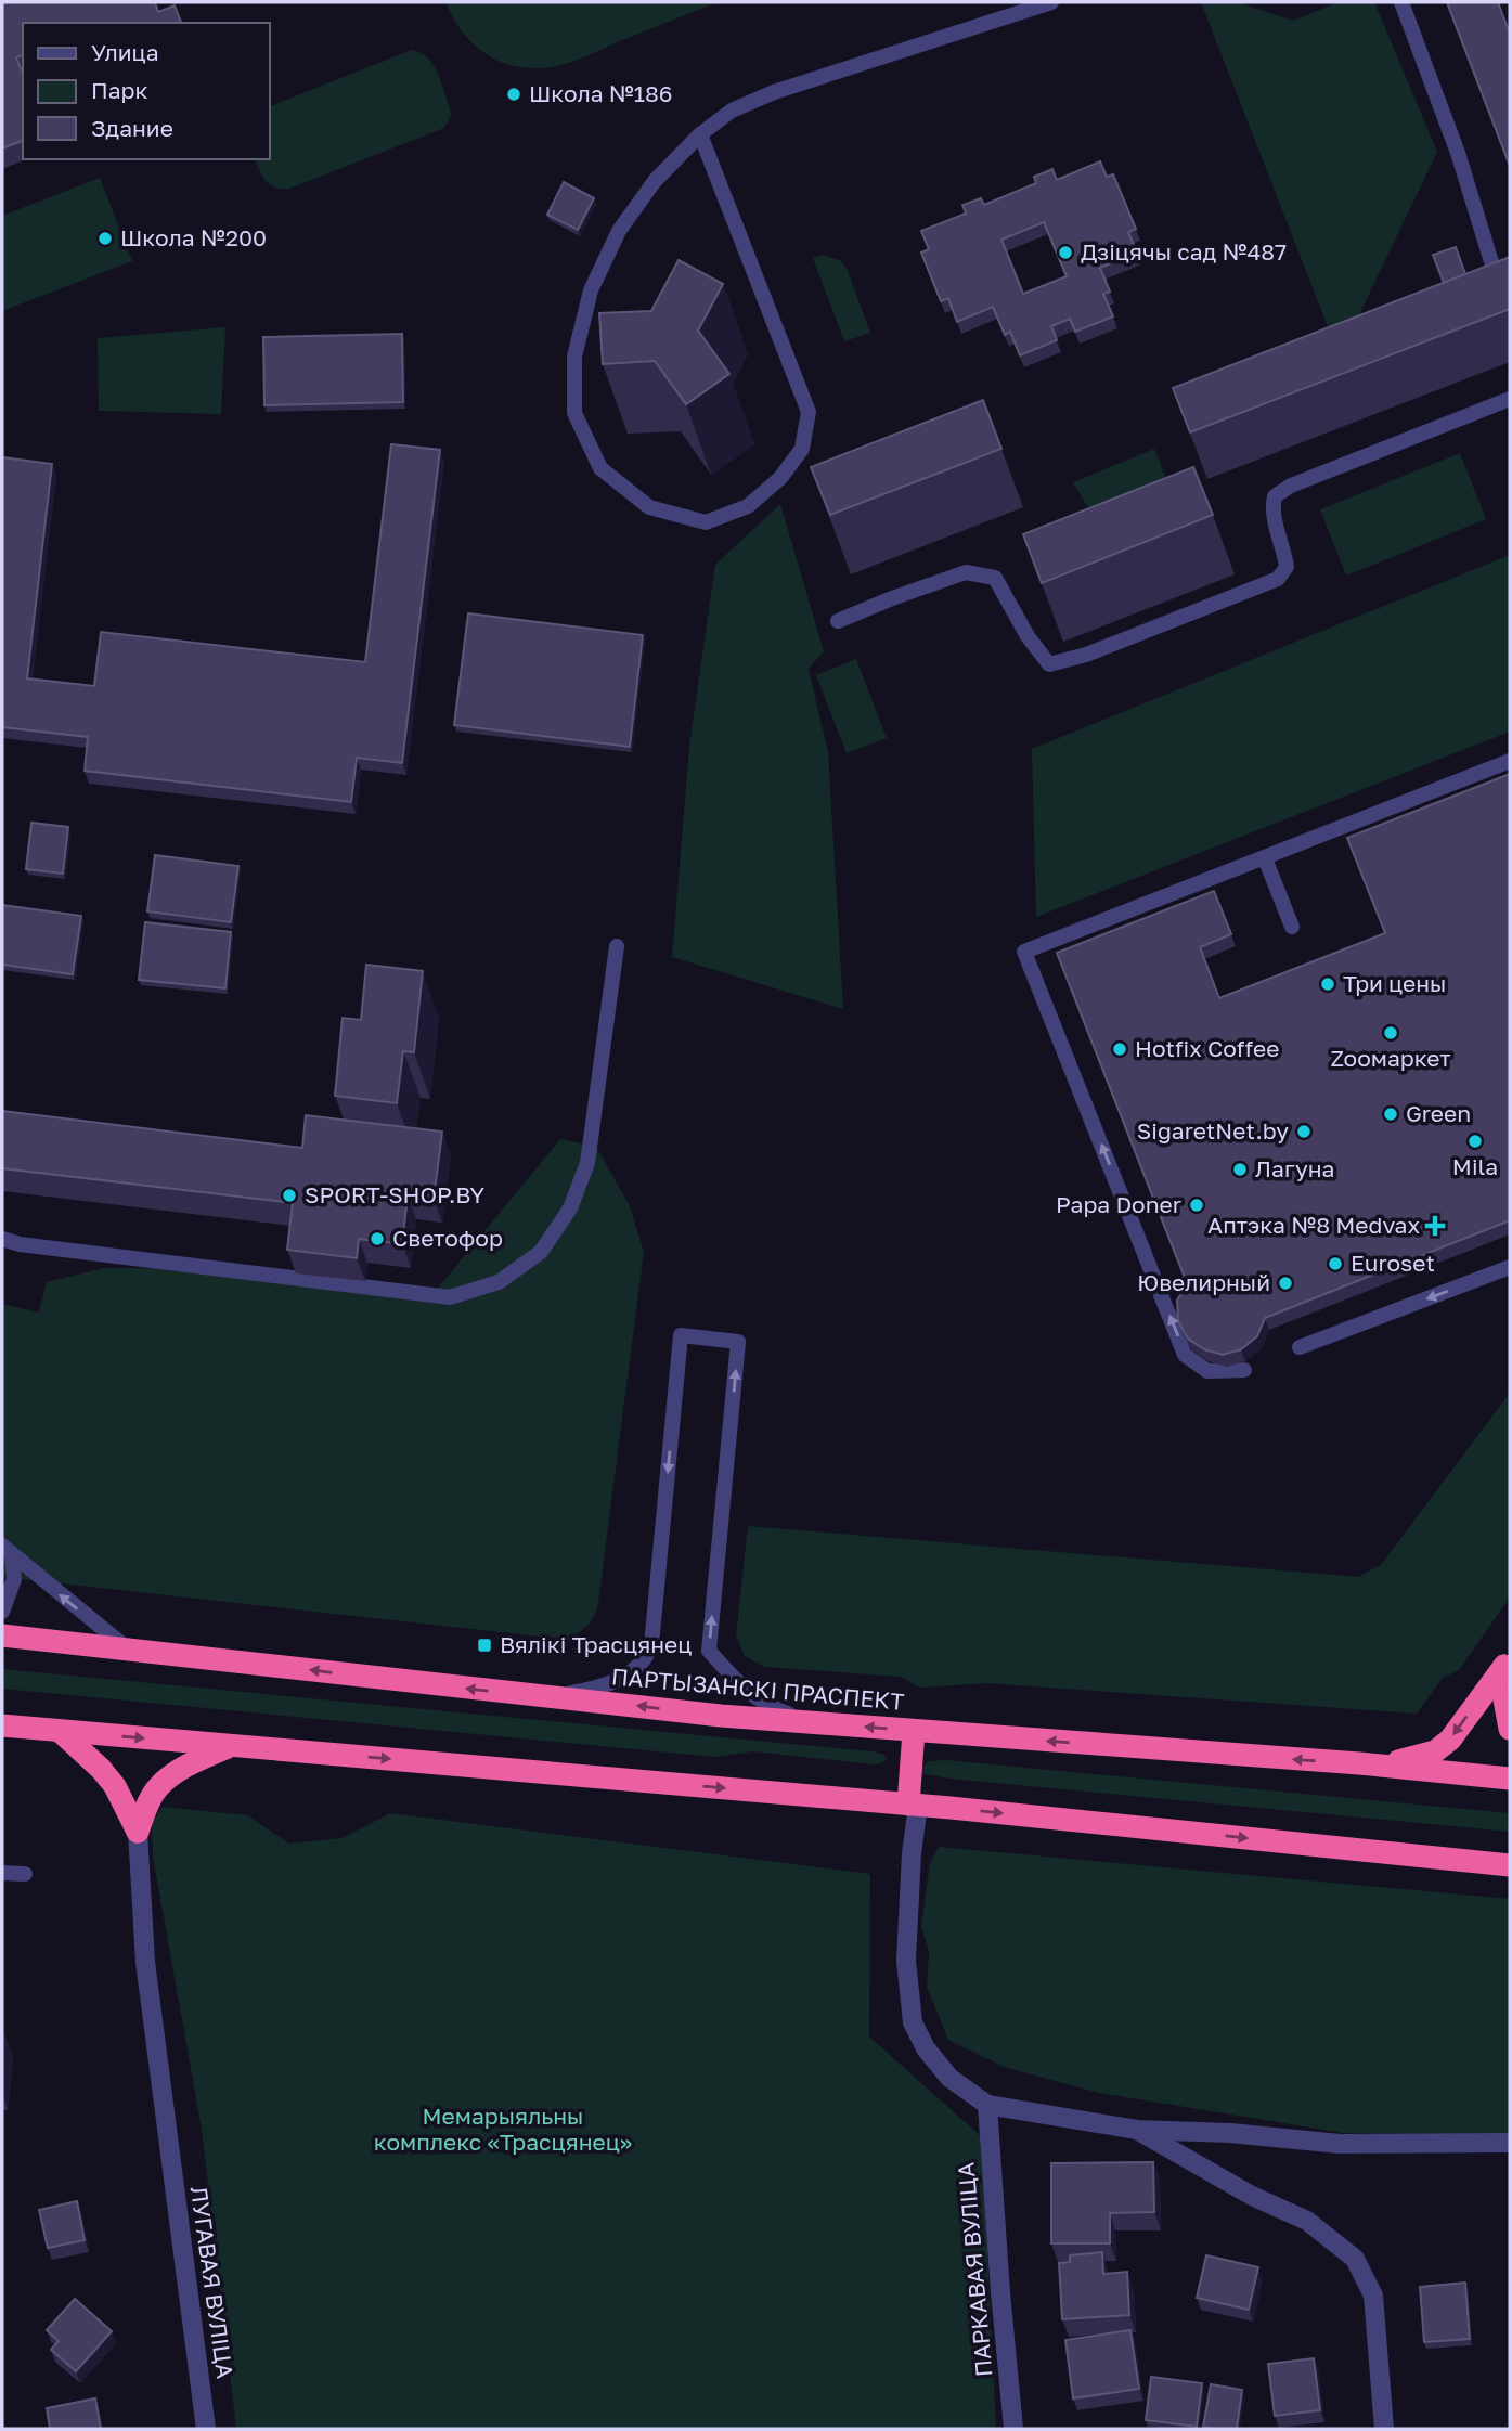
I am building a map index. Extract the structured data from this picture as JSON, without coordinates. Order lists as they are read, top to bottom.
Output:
{
  "streets": {
    "highway": ["ПАРТЫЗАНСКІ ПРАСПЕКТ"],
    "street": ["ПАРКАВАЯ ВУЛІЦА", "ЛУГАВАЯ ВУЛІЦА"]
  },
  "parks": ["Мемарыяльны комплекс «Трасцянец»"],
  "places": {
    "other": [
      "Школа №186",
      "Школа №200",
      "Дзіцячы сад №487",
      "Три цены",
      "Zooмаркет",
      "Hotfix Coffee",
      "Green",
      "SigaretNet.by",
      "Mila",
      "Лагуна",
      "SPORT-SHOP.BY",
      "Papa Doner",
      "Светофор",
      "Euroset",
      "Ювелирный"
    ],
    "health": ["Аптэка №8 Medvax"],
    "transit": ["Вялікі Трасцянец"]
  },
  "legend": ["Улица", "Парк", "Здание"]
}
